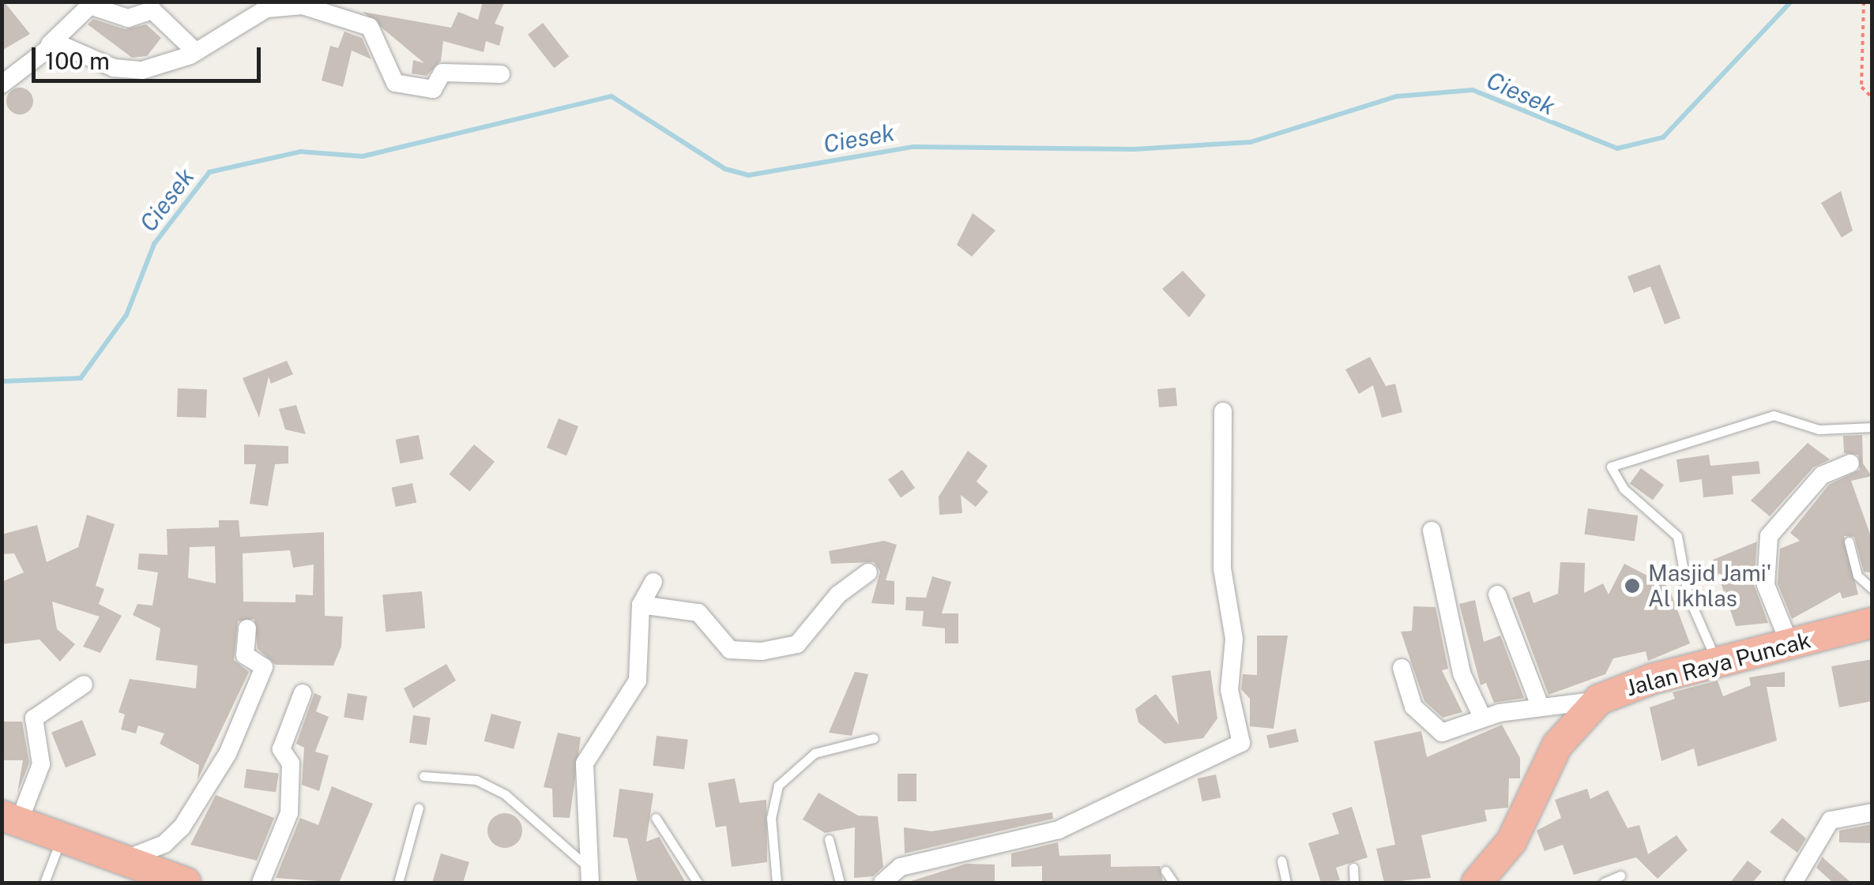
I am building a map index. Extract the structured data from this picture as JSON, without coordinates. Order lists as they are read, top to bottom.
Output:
{
  "streets": {
    "highway": ["Jalan Raya Puncak"]
  },
  "water": ["Ciesek"],
  "places": ["Masjid Jami' Al Ikhlas"],
  "scale_bar": "100 m"
}
